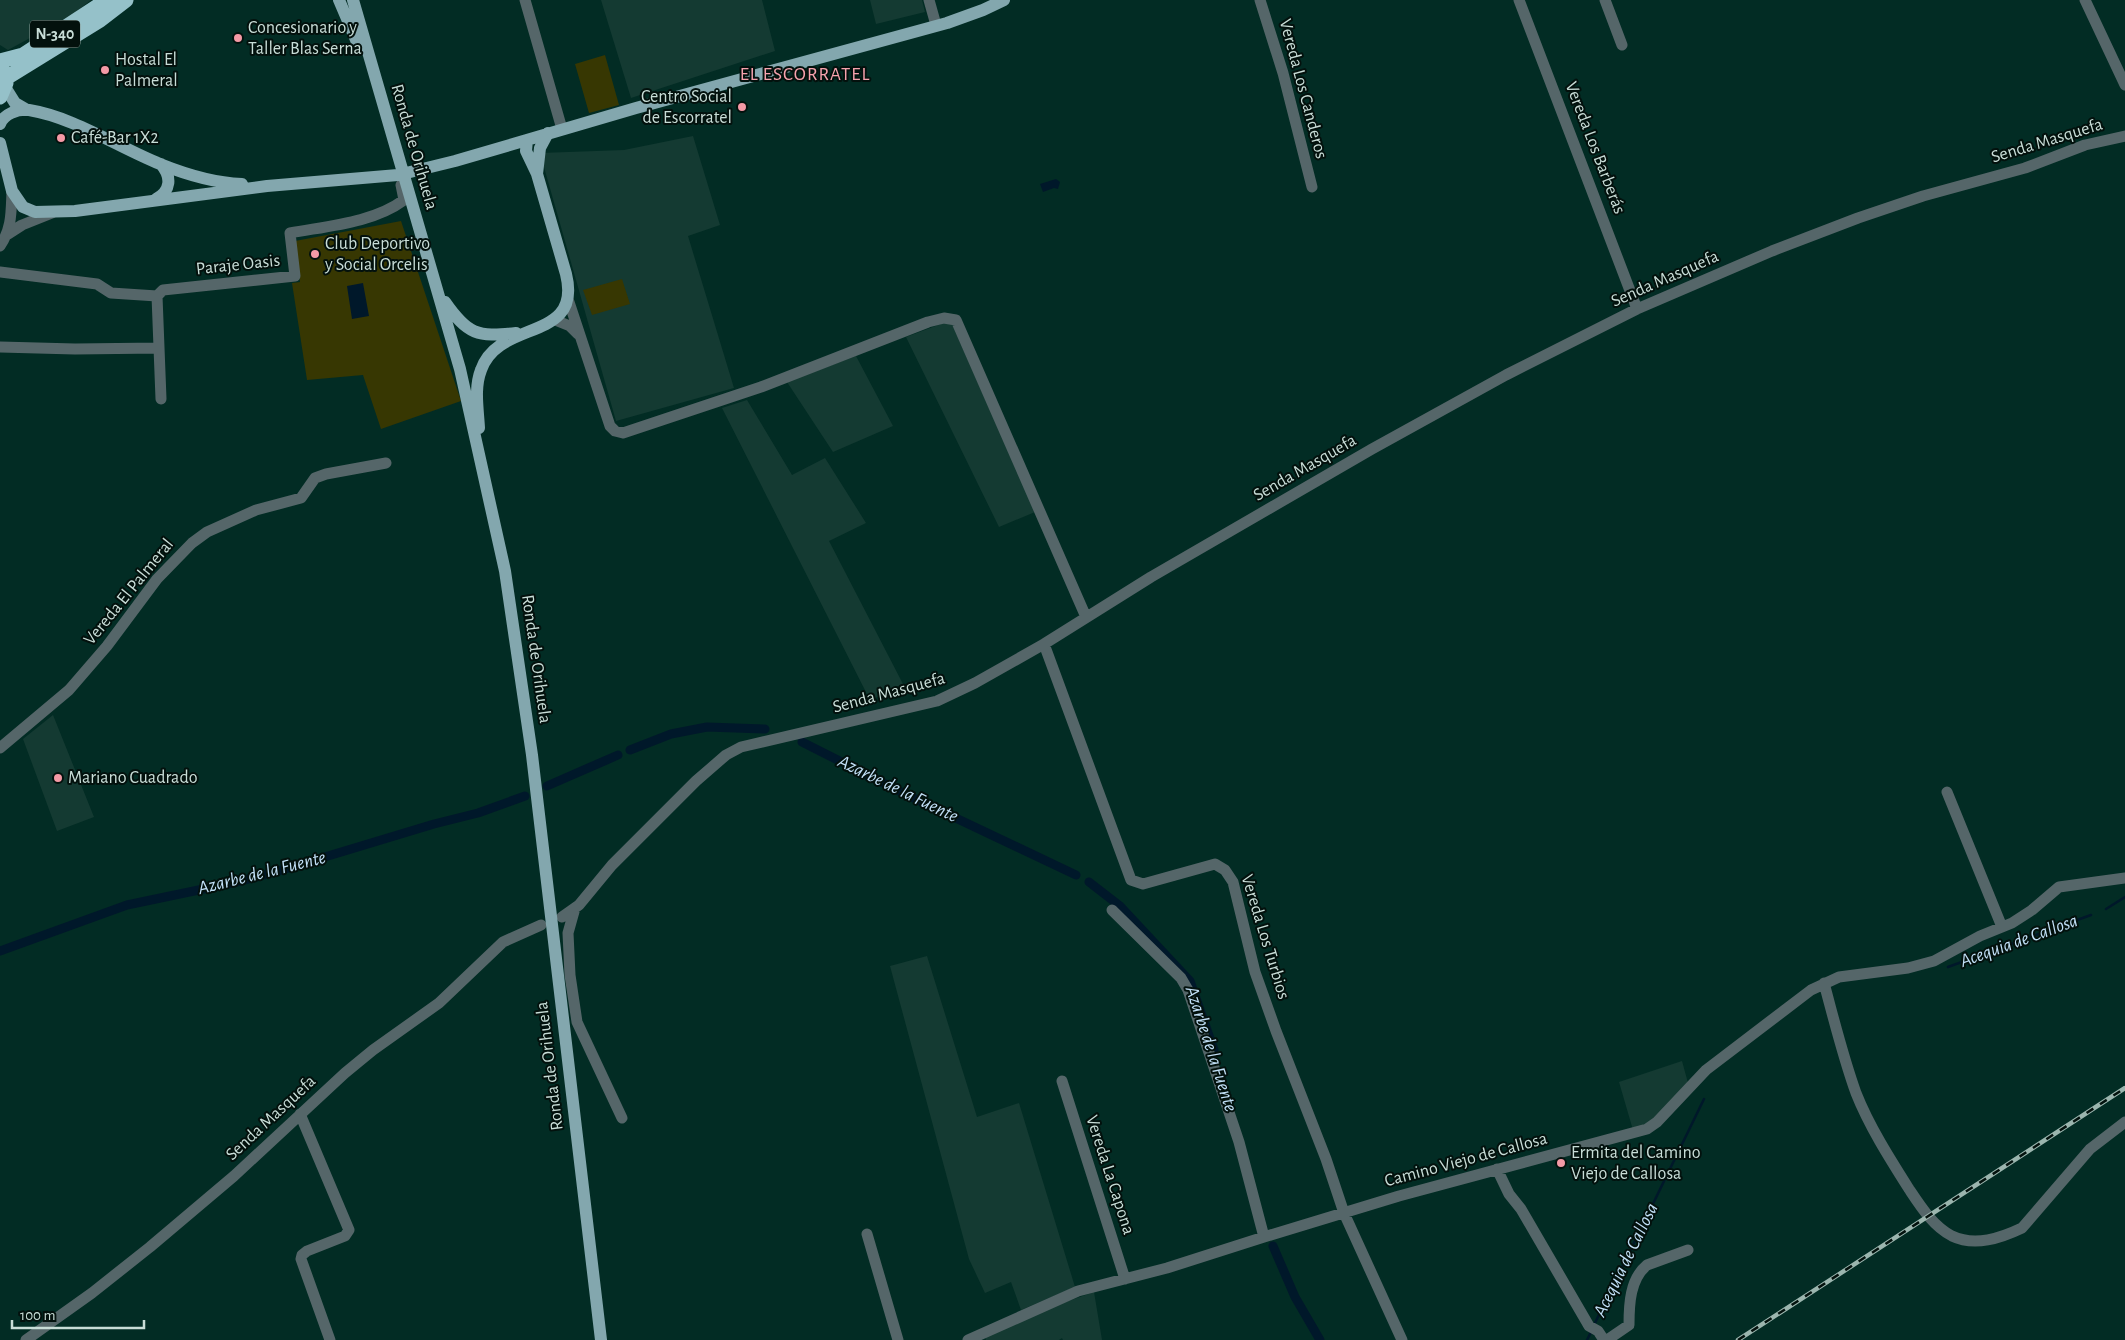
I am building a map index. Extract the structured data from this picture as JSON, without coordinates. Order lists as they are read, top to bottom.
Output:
{
  "streets": {
    "highway": ["N-340"],
    "main road": ["Ronda de Orihuela"],
    "street": [
      "Vereda Los Canderos",
      "Senda Masquefa",
      "Vereda Los Barberás",
      "Paraje Oasis",
      "Vereda El Palmeral",
      "Vereda Los Turbios",
      "Camino Viejo de Callosa",
      "Vereda La Capona"
    ]
  },
  "crossings": [
    ["Senda Masquefa", "Vereda Los Barberás"],
    ["Senda Masquefa", "Vereda Los Turbios"],
    ["Vereda Los Turbios", "Camino Viejo de Callosa"],
    ["Camino Viejo de Callosa", "Vereda La Capona"]
  ],
  "districts": ["EL ESCORRATEL"],
  "water": ["Azarbe de la Fuente", "Acequia de Callosa"],
  "places": [
    "Concesionario y Taller Blas Serna",
    "Hostal El Palmeral",
    "Centro Social de Escorratel",
    "Café-Bar 1X2",
    "Club Deportivo y Social Orcelis",
    "Mariano Cuadrado",
    "Ermita del Camino Viejo de Callosa"
  ],
  "scale_bar": "100 m"
}
